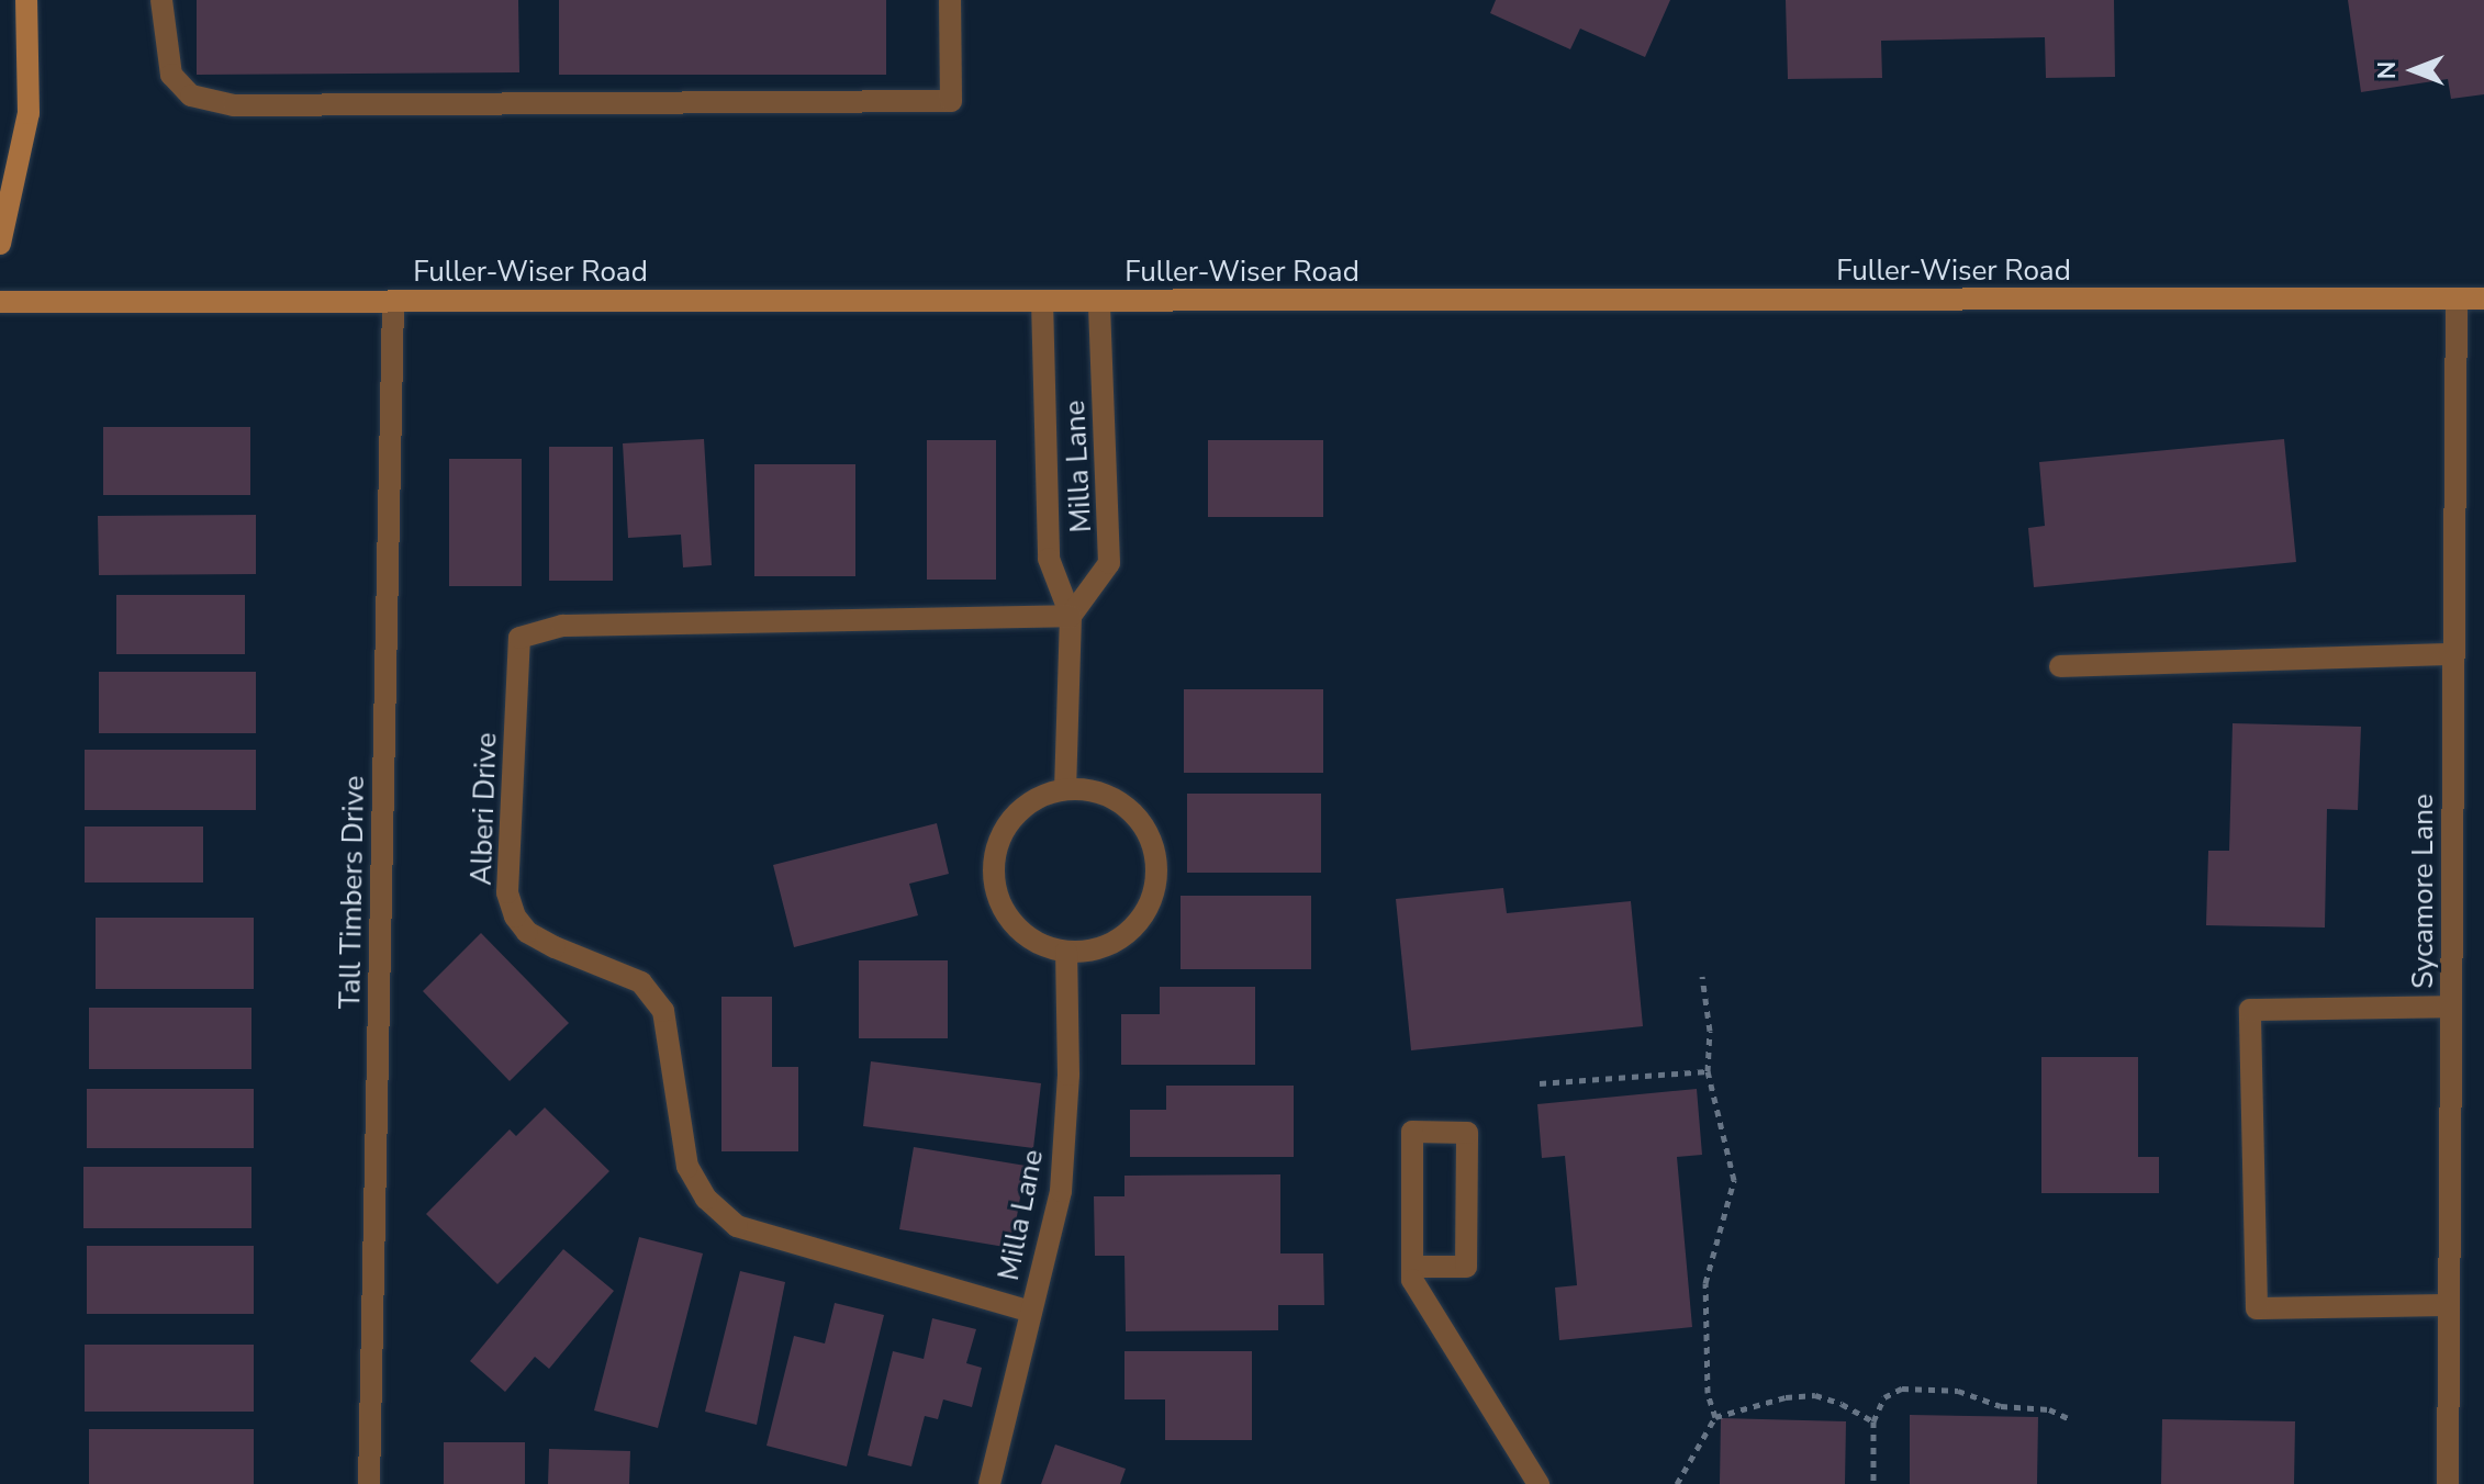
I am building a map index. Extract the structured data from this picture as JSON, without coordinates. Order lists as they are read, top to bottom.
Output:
{
  "streets": {
    "street": [
      "Fuller-Wiser Road",
      "Milla Lane",
      "Alberi Drive",
      "Sycamore Lane",
      "Tall Timbers Drive"
    ]
  },
  "crossings": [
    ["Fuller-Wiser Road", "Milla Lane"],
    ["Fuller-Wiser Road", "Sycamore Lane"],
    ["Fuller-Wiser Road", "Tall Timbers Drive"],
    ["Milla Lane", "Alberi Drive"]
  ],
  "north": "left"
}
